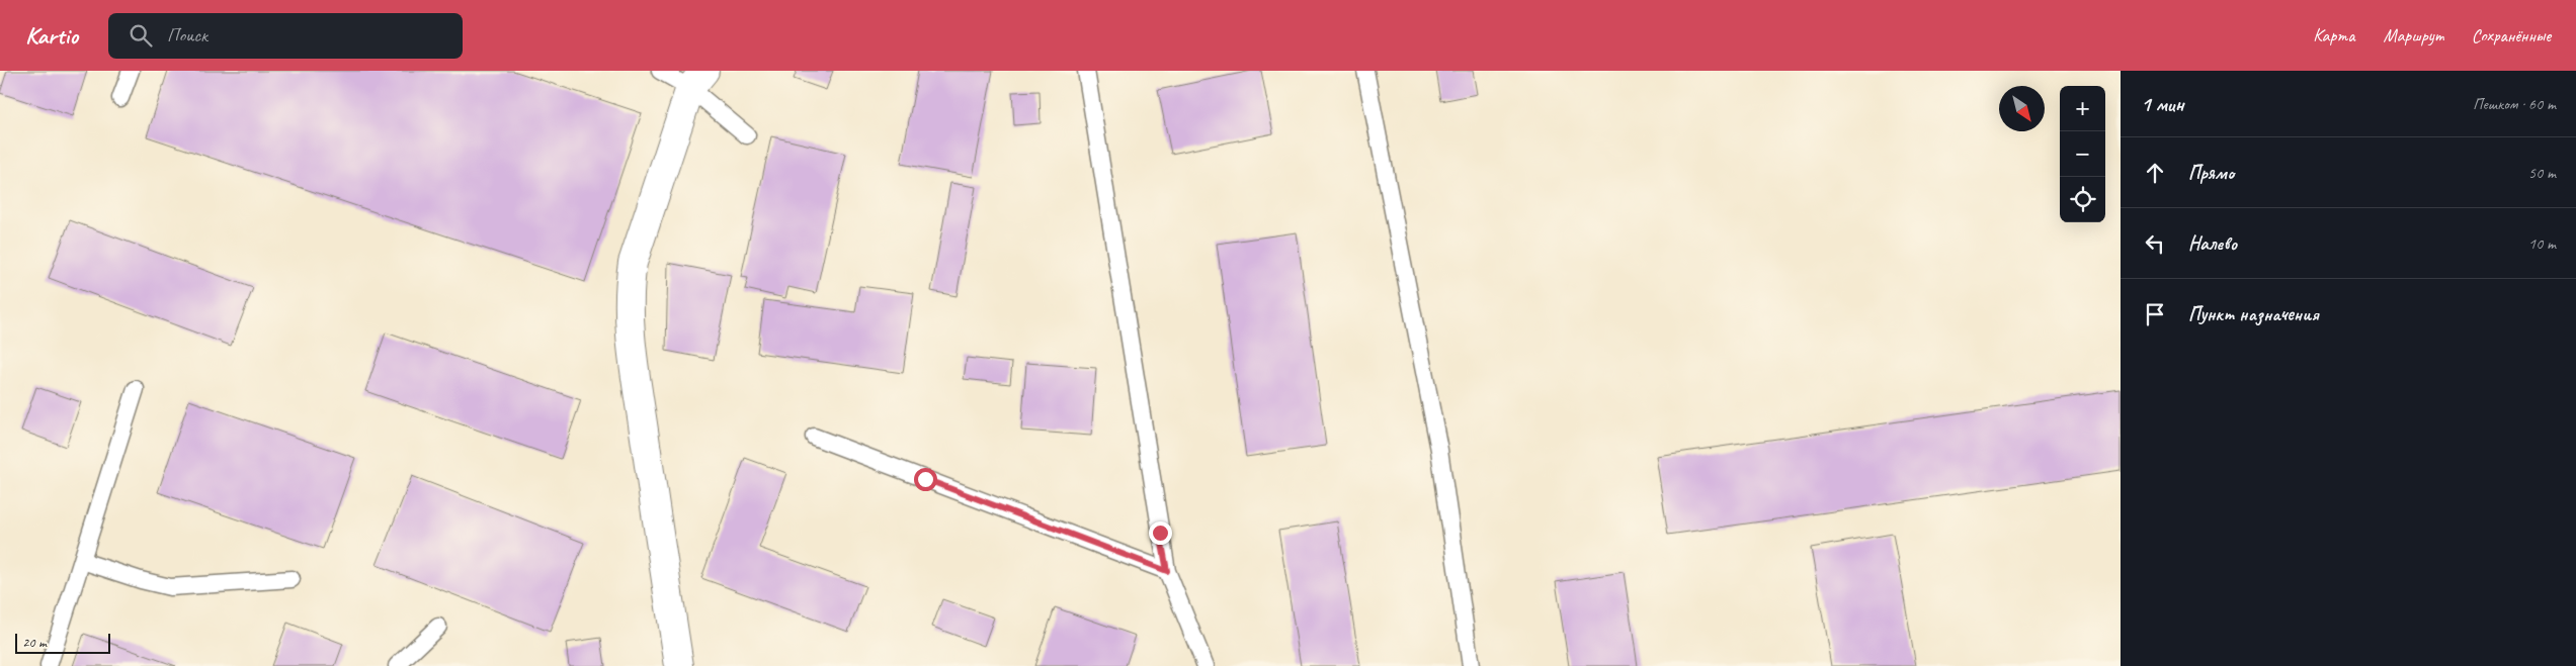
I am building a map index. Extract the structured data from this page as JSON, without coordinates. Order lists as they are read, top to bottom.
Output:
{
  "scale_bar": "20 m",
  "north": "bottom right",
  "page": {
    "header": "Kartio",
    "search": "Поиск",
    "nav": ["Карта", "Маршрут", "Сохранённые"],
    "heading": ["1 мин", "Пешком · 60 m"],
    "map_buttons": ["+", "−"],
    "list": [
      ["Прямо", "50 m"],
      ["Налево", "10 m"],
      "Пункт назначения"
    ],
    "scale": "20 m"
  }
}
